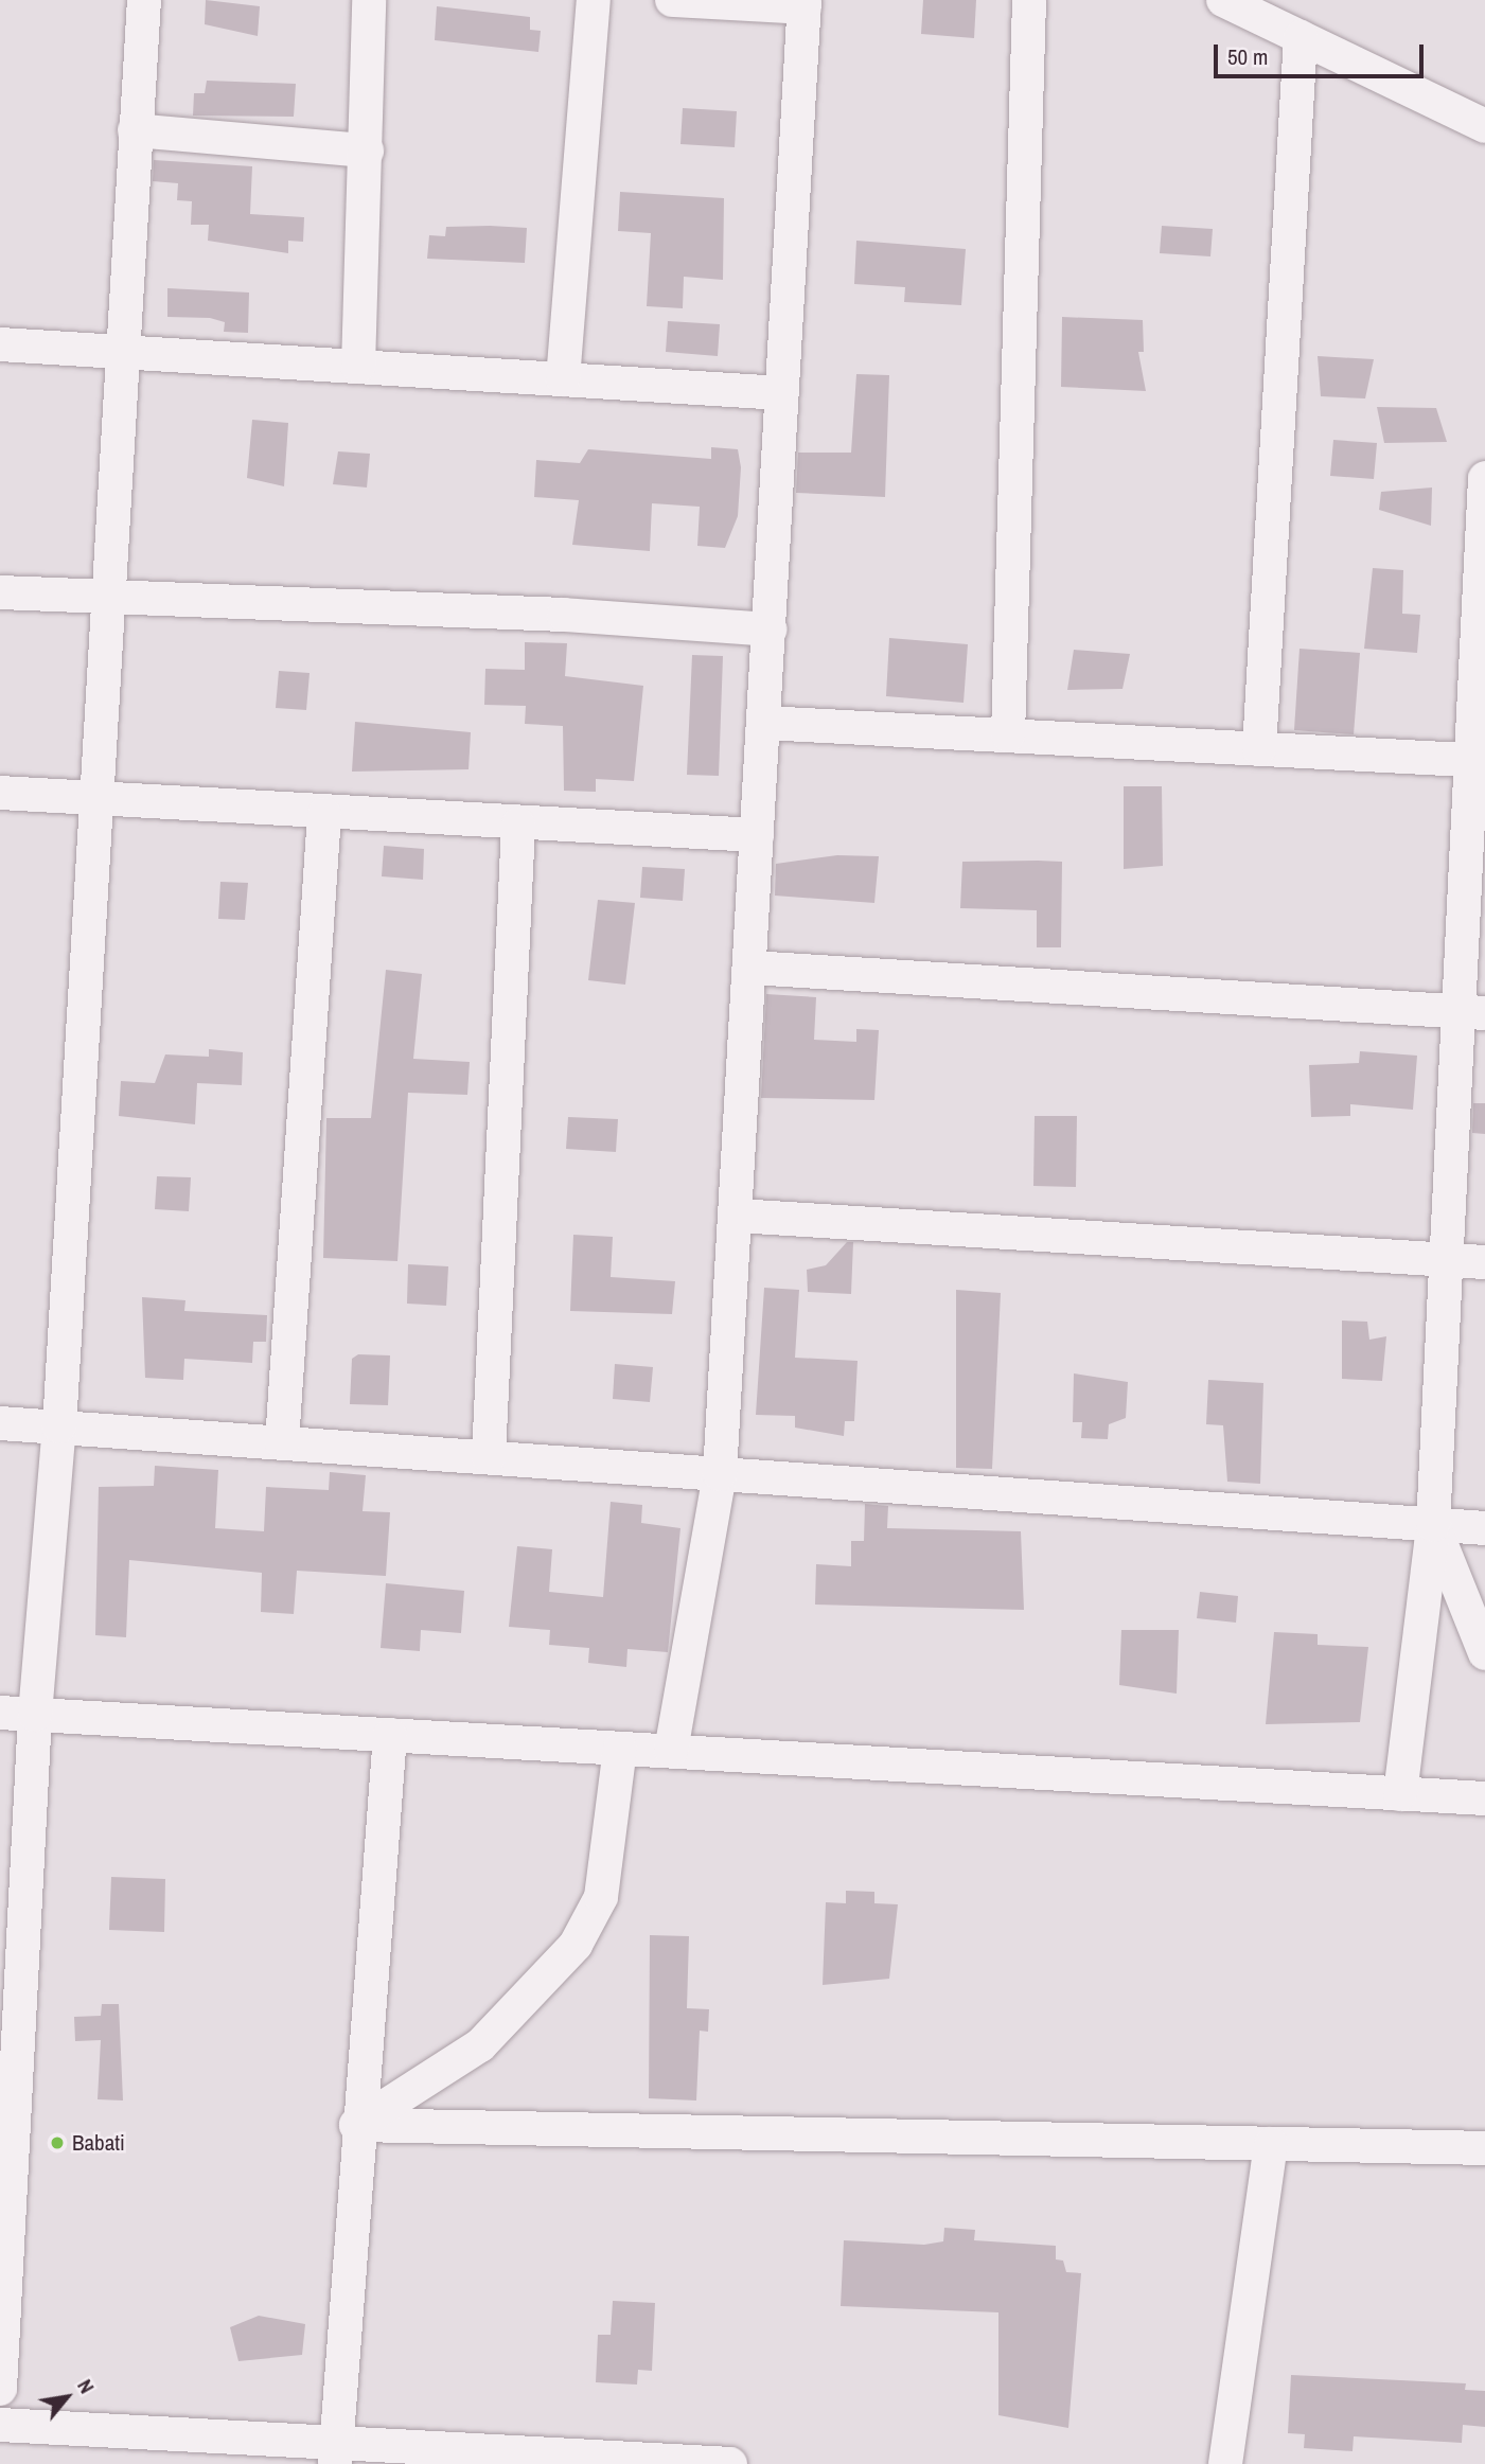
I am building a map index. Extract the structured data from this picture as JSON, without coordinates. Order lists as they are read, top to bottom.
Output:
{
  "places": ["Babati"],
  "scale_bar": "50 m",
  "north": "top right"
}
